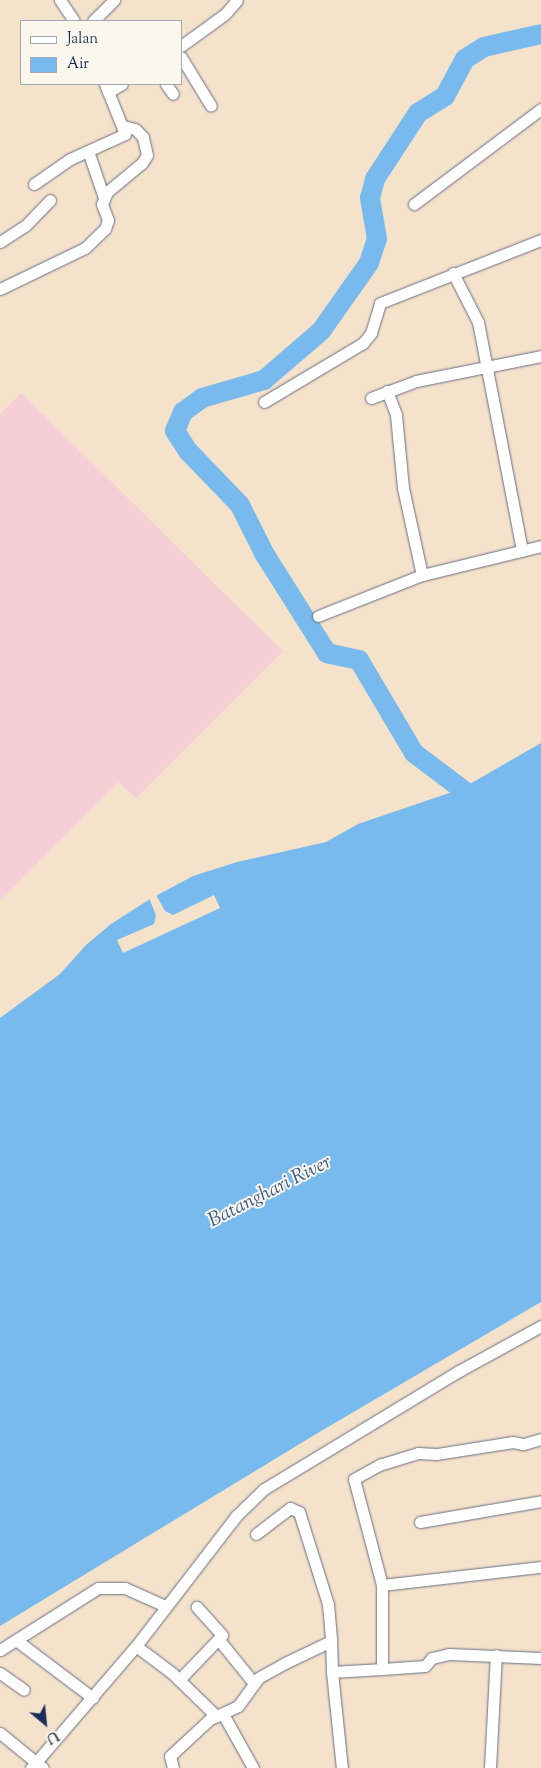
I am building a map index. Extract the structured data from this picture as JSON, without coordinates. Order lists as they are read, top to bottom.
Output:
{
  "water": ["Batanghari River"],
  "legend": ["Jalan", "Air"],
  "north": "bottom right"
}
